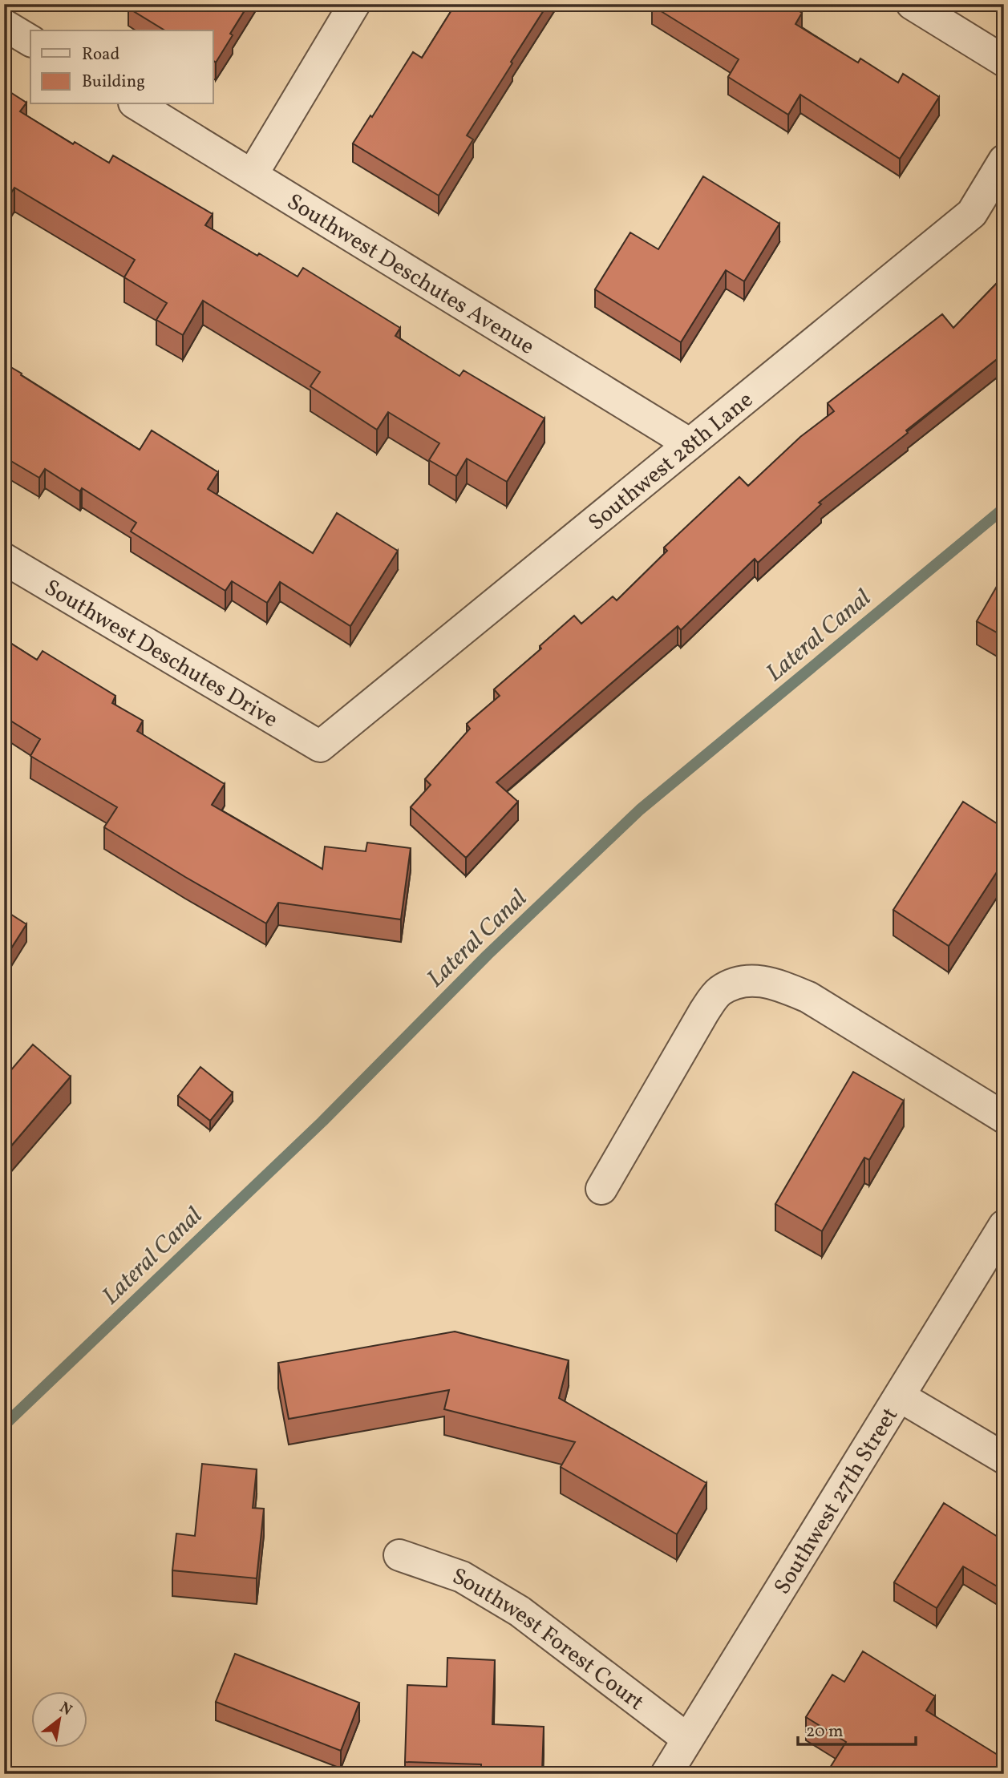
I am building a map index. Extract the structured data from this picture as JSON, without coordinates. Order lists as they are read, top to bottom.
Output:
{
  "streets": {
    "street": [
      "Southwest Deschutes Avenue",
      "Southwest 28th Lane",
      "Southwest Deschutes Drive",
      "Southwest 27th Street",
      "Southwest Forest Court"
    ]
  },
  "crossings": [
    ["Southwest Deschutes Avenue", "Southwest 28th Lane"],
    ["Southwest 28th Lane", "Southwest Deschutes Drive"],
    ["Southwest 27th Street", "Southwest Forest Court"]
  ],
  "water": ["Lateral Canal"],
  "legend": ["Road", "Building"],
  "scale_bar": "20 m",
  "north": "top right"
}
